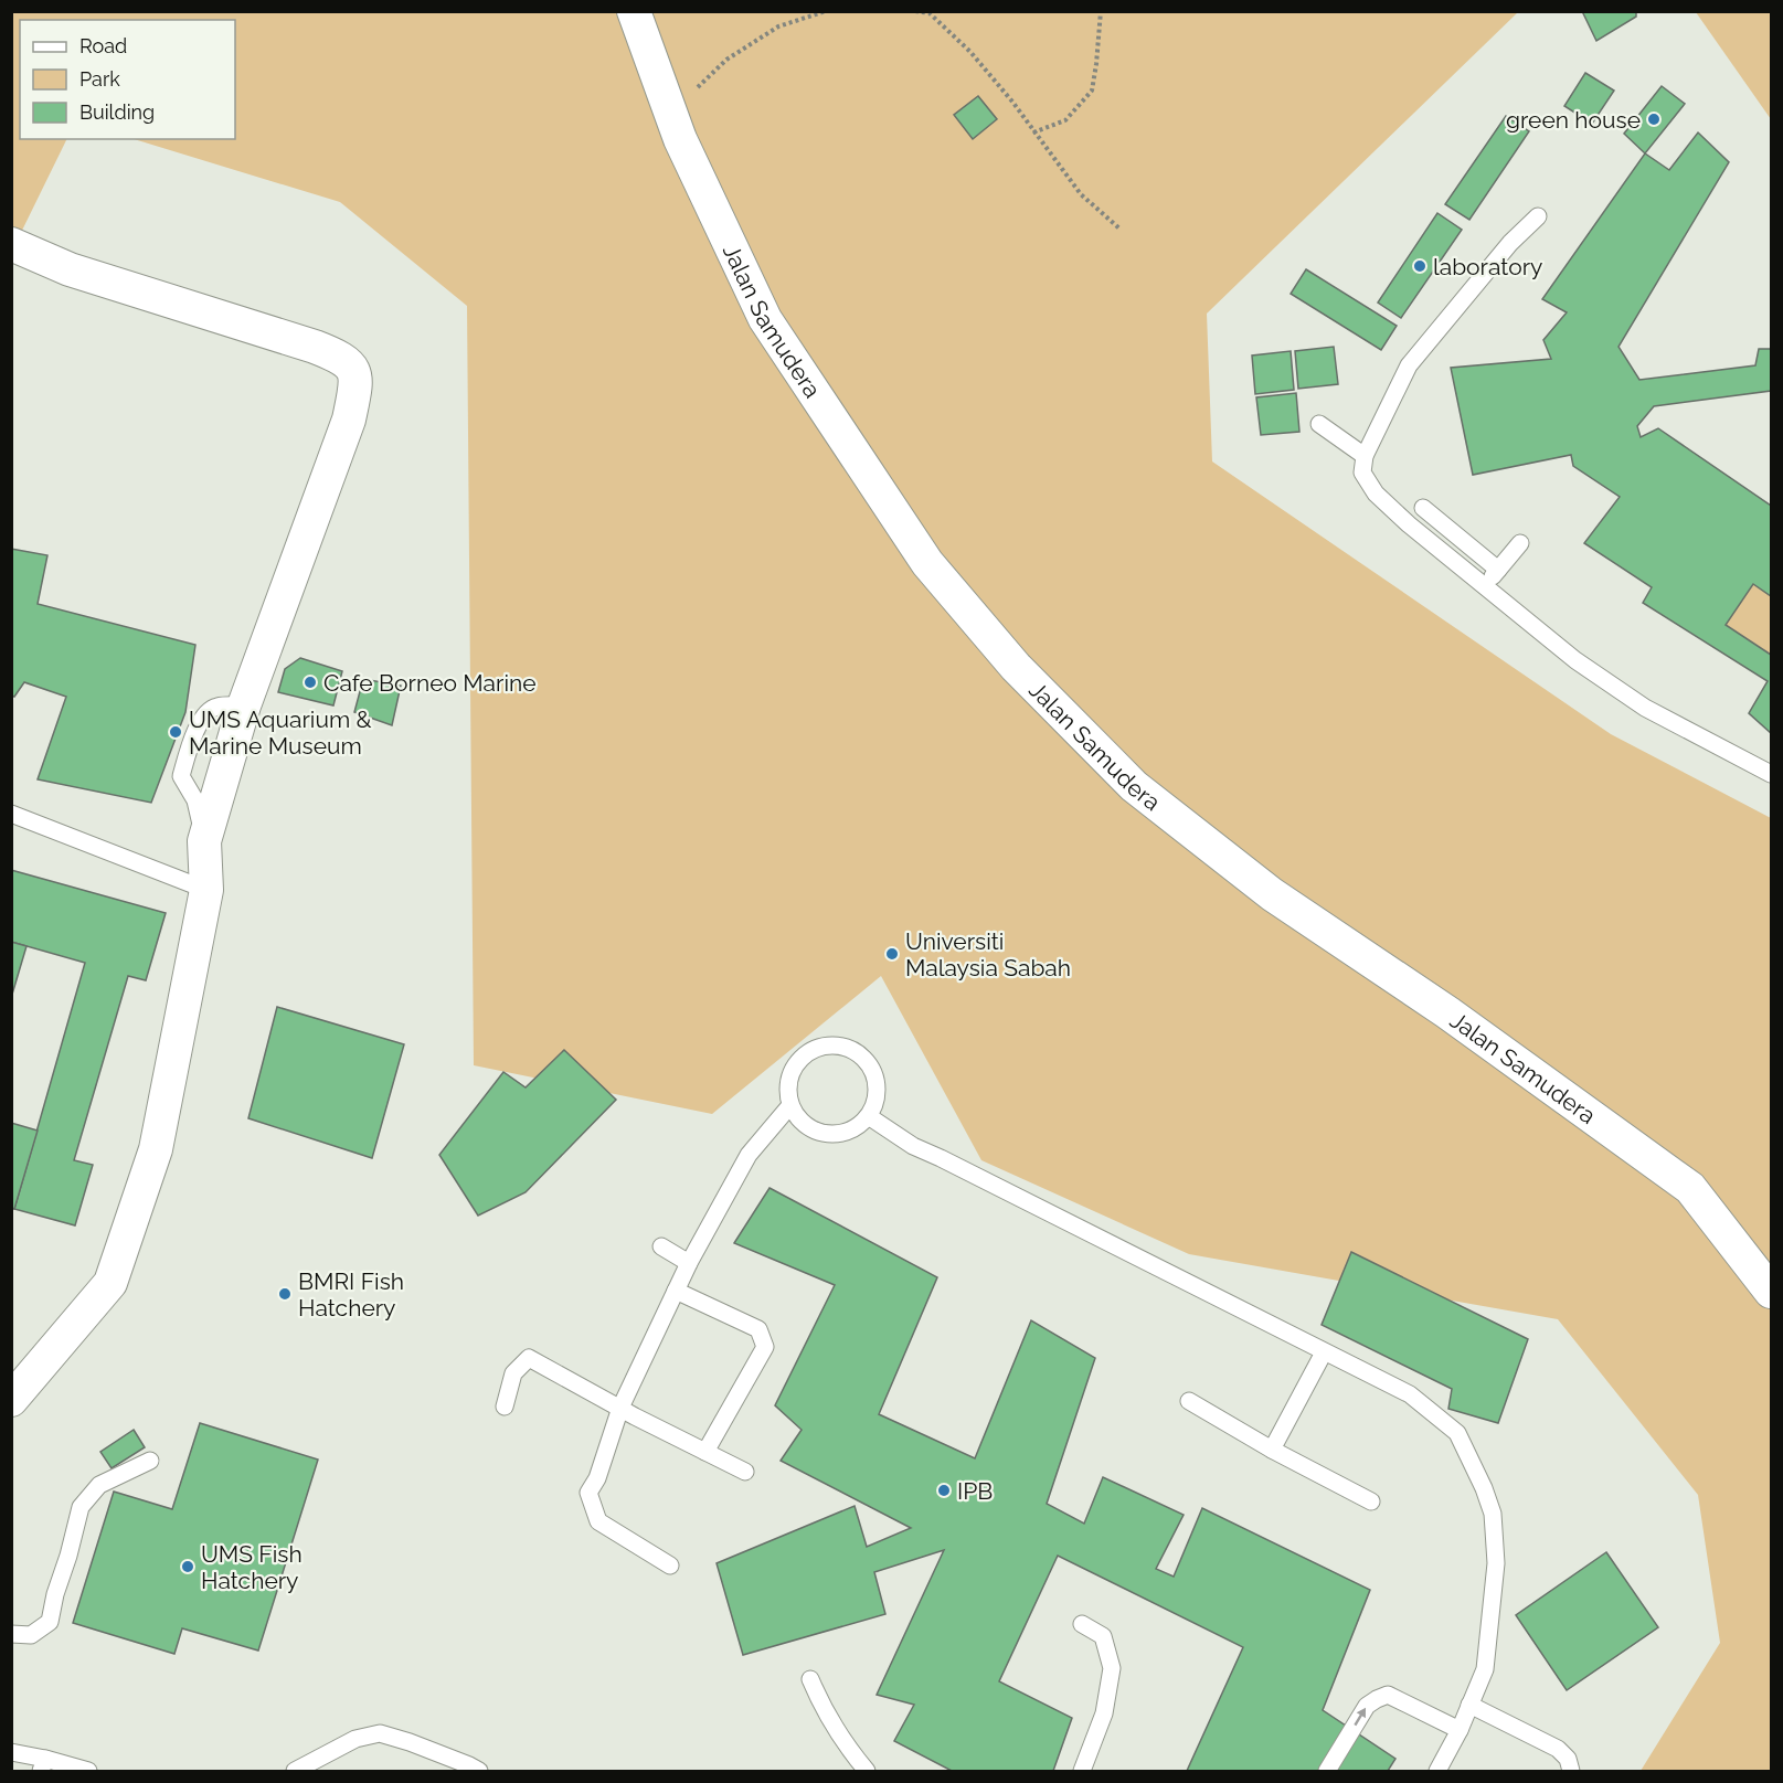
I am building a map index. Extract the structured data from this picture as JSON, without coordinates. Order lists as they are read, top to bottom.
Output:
{
  "streets": {
    "street": ["Jalan Samudera"]
  },
  "places": [
    "green house",
    "laboratory",
    "Cafe Borneo Marine",
    "UMS Aquarium & Marine Museum",
    "Universiti Malaysia Sabah",
    "BMRI Fish Hatchery",
    "IPB",
    "UMS Fish Hatchery"
  ],
  "legend": ["Road", "Park", "Building"]
}
